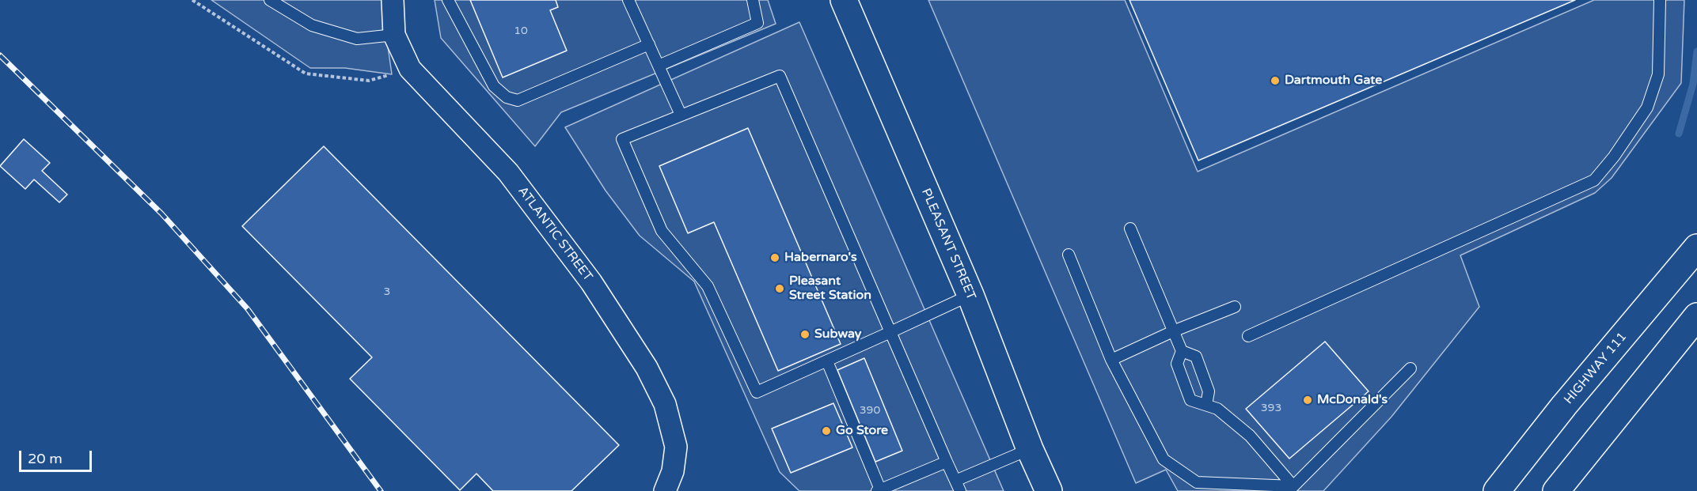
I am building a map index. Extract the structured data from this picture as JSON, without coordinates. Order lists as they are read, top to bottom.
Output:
{
  "streets": {
    "main road": ["PLEASANT STREET", "HIGHWAY 111"],
    "street": ["ATLANTIC STREET"]
  },
  "places": [
    "Dartmouth Gate",
    "Habernaro's",
    "Pleasant Street Station",
    "Subway",
    "McDonald's",
    "Go Store"
  ],
  "house_numbers": [
    "10",
    "3",
    "393",
    "390"
  ],
  "scale_bar": "20 m"
}
